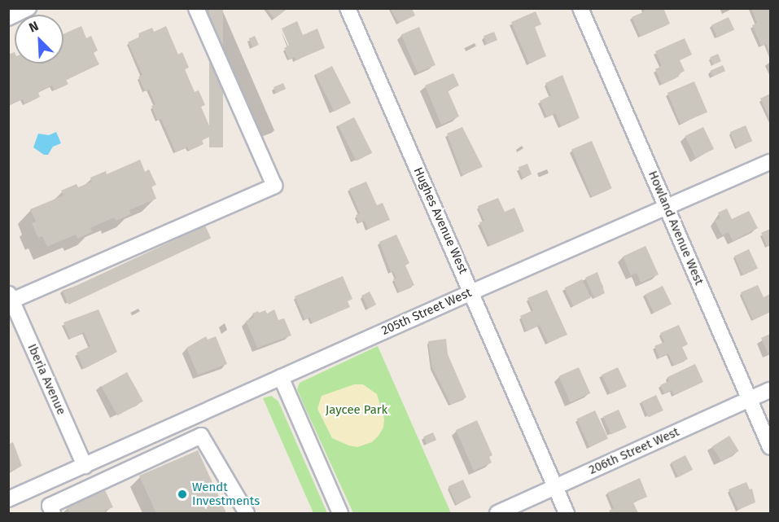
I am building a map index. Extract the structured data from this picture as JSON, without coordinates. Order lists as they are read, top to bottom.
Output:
{
  "streets": {
    "street": [
      "Hughes Avenue West",
      "Howland Avenue West",
      "205th Street West",
      "Iberia Avenue",
      "206th Street West"
    ]
  },
  "crossings": [
    ["Hughes Avenue West", "205th Street West"],
    ["Hughes Avenue West", "206th Street West"],
    ["Howland Avenue West", "205th Street West"],
    ["Howland Avenue West", "206th Street West"],
    ["205th Street West", "Iberia Avenue"]
  ],
  "parks": ["Jaycee Park"],
  "places": ["Wendt Investments"],
  "north": "top left"
}
